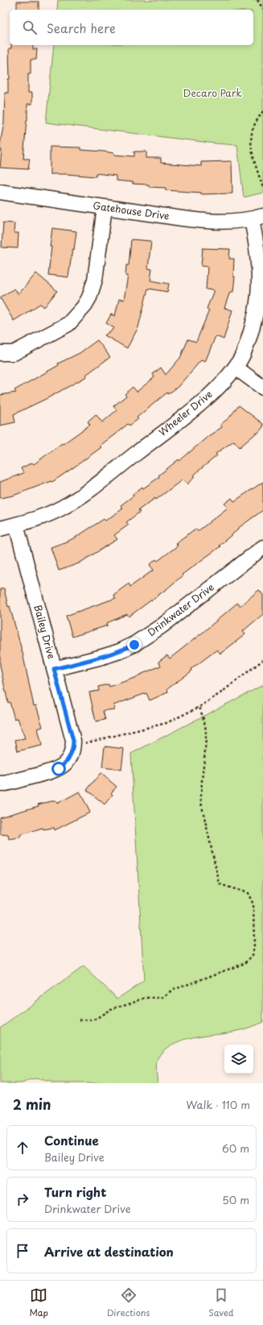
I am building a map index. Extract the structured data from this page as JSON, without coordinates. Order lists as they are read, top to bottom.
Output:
{
  "streets": {
    "street": [
      "Gatehouse Drive",
      "Wheeler Drive",
      "Drinkwater Drive",
      "Bailey Drive"
    ]
  },
  "crossings": [
    ["Gatehouse Drive", "Wheeler Drive"],
    ["Wheeler Drive", "Bailey Drive"],
    ["Drinkwater Drive", "Bailey Drive"]
  ],
  "parks": ["Decaro Park"],
  "page": {
    "search": "Search here",
    "heading": ["2 min", "Walk · 110 m"],
    "list": [
      ["Continue", "Bailey Drive", "60 m"],
      ["Turn right", "Drinkwater Drive", "50 m"],
      "Arrive at destination"
    ],
    "nav": ["Map", "Directions", "Saved"]
  }
}
